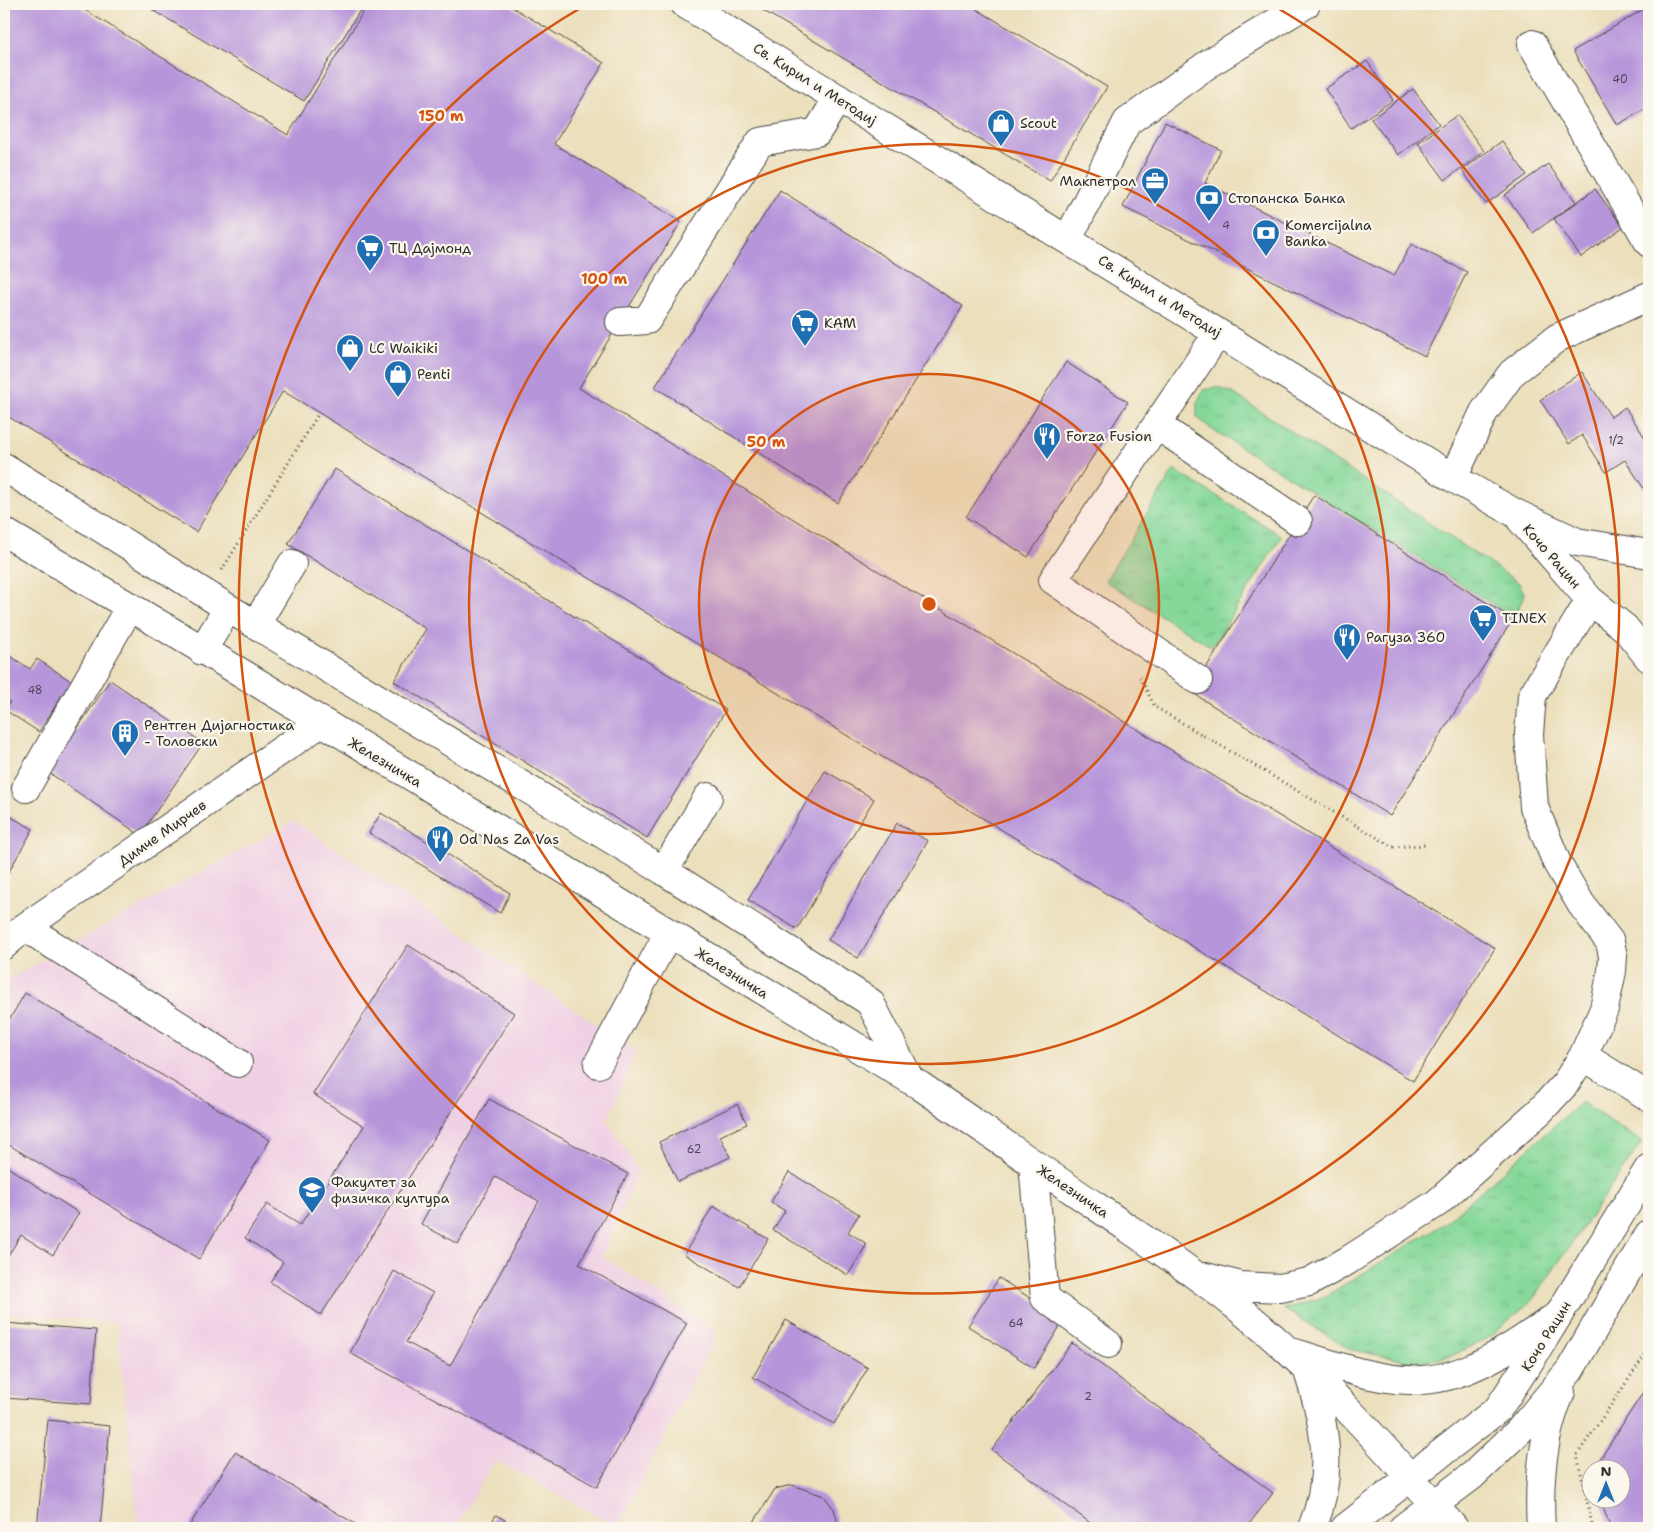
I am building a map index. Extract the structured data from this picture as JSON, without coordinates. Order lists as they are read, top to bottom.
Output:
{
  "streets": {
    "street": [
      "Св. Кирил и Методиј",
      "Кочо Рацин",
      "Железничка",
      "Димче Мирчев"
    ]
  },
  "crossings": [
    ["Св. Кирил и Методиј", "Кочо Рацин"],
    ["Кочо Рацин", "Железничка"],
    ["Железничка", "Димче Мирчев"]
  ],
  "places": {
    "shop": ["Scout", "LC Waikiki", "Penti"],
    "office": ["Макпетрол"],
    "bank": ["Стопанска Банка", "Komercijalna Banka"],
    "supermarket": ["ТЦ Дајмонд", "KAM", "TINEX"],
    "restaurant": ["Forza Fusion", "Рагуза 360", "Od Nas Za Vas"],
    "building": ["Рентген Дијагностика - Толовски"],
    "school or university": ["Факултет за физичка култура"]
  },
  "house_numbers": [
    "40",
    "4",
    "1/2",
    "48",
    "62",
    "64",
    "2"
  ],
  "north": "top",
  "rings": ["150 m", "100 m", "50 m"]
}
